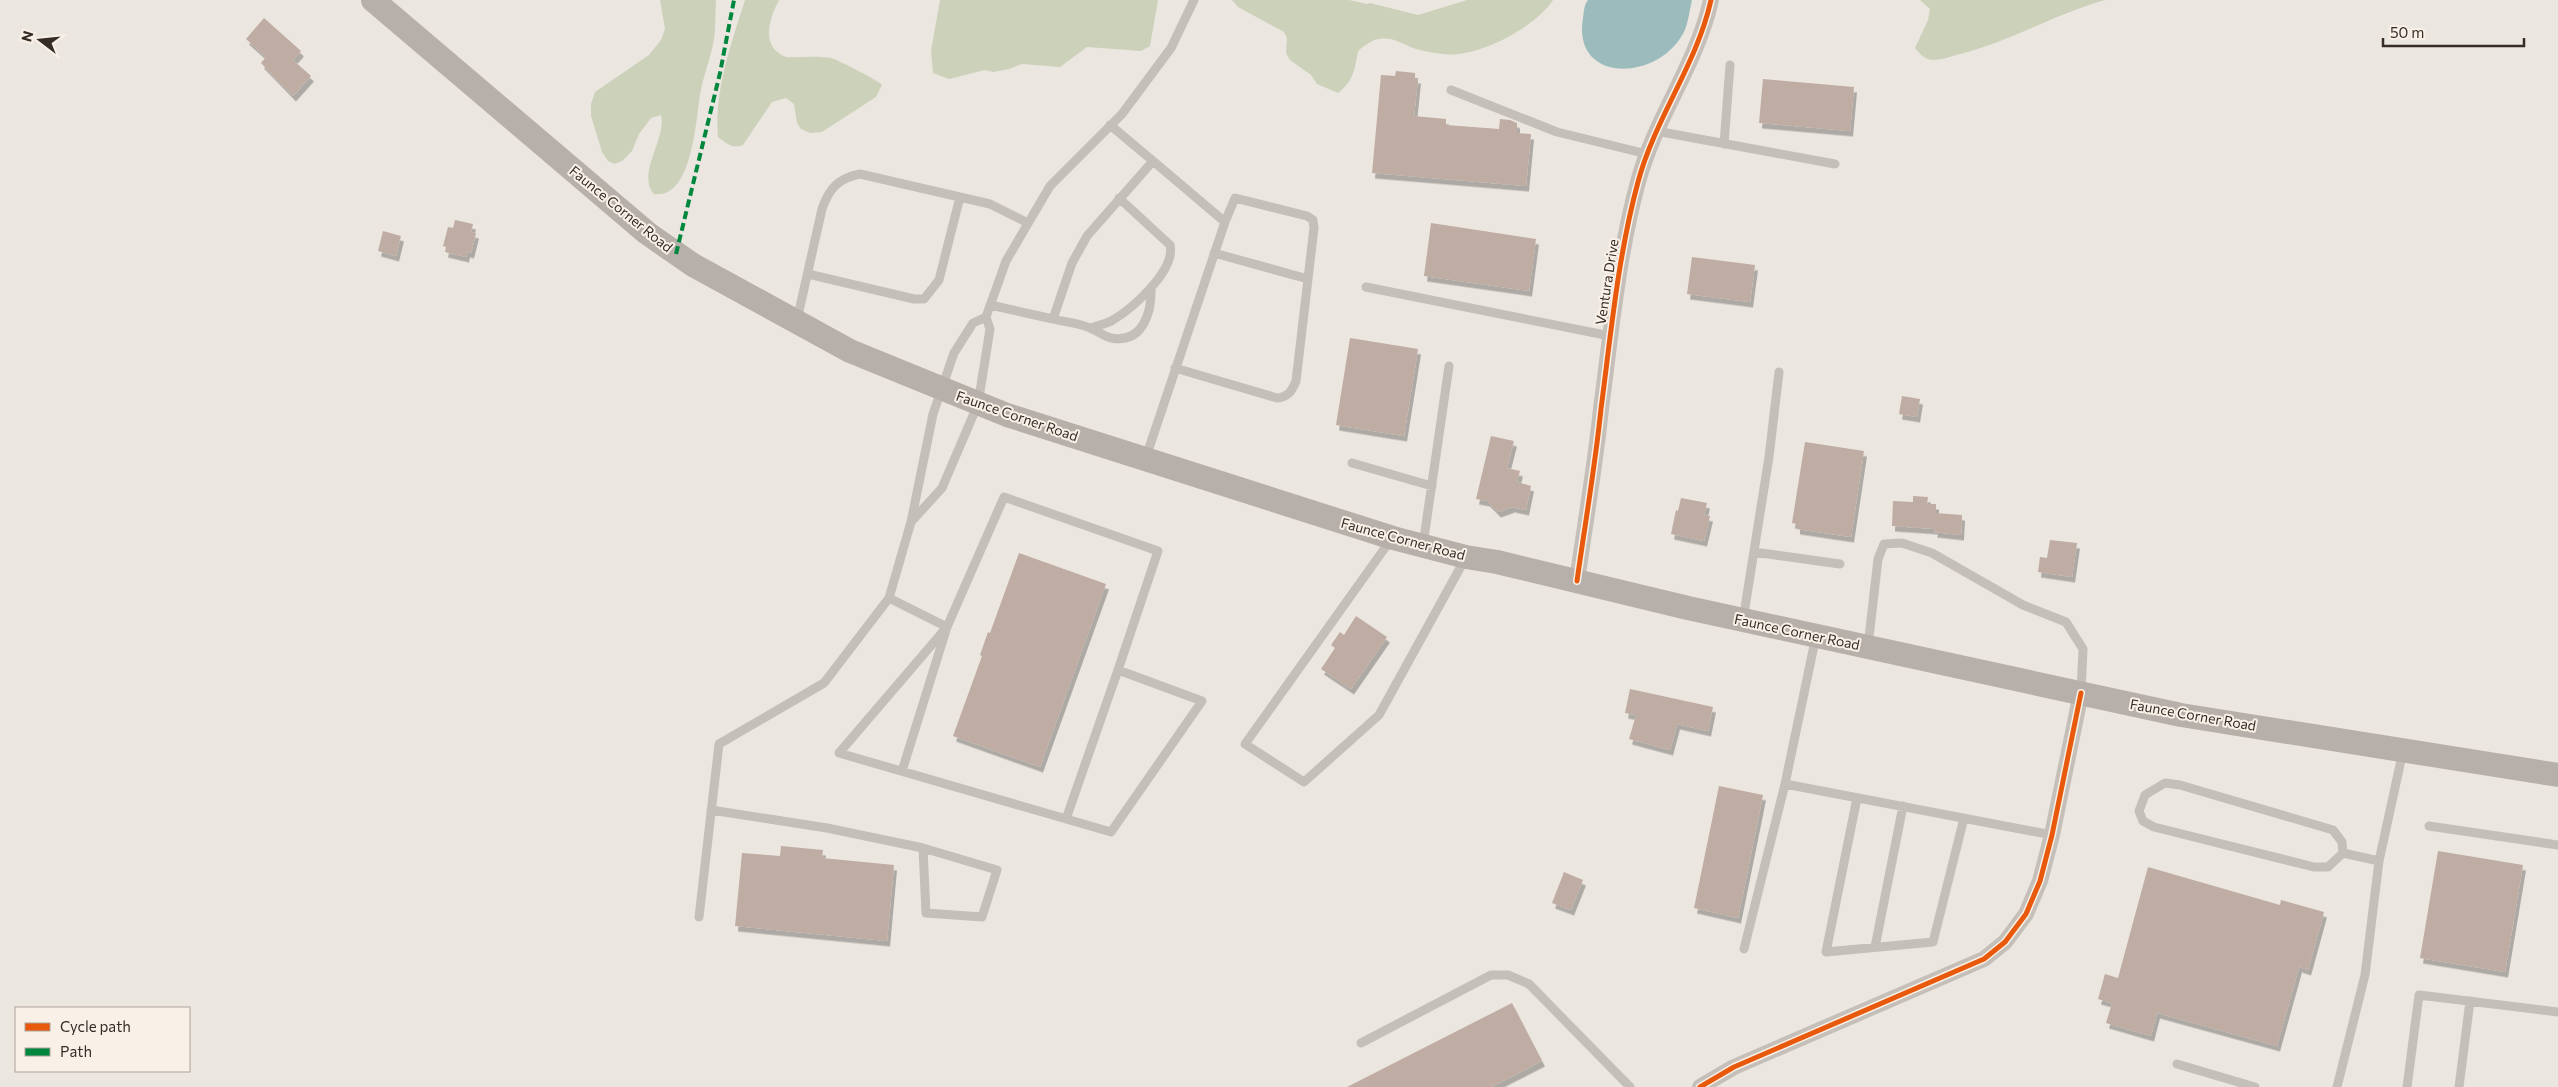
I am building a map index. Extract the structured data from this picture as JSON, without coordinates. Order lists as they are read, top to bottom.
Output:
{
  "streets": {
    "main road": ["Faunce Corner Road"],
    "street": ["Ventura Drive"]
  },
  "crossings": [
    ["Faunce Corner Road", "Ventura Drive"]
  ],
  "legend": ["Cycle path", "Path"],
  "scale_bar": "50 m",
  "north": "left"
}
